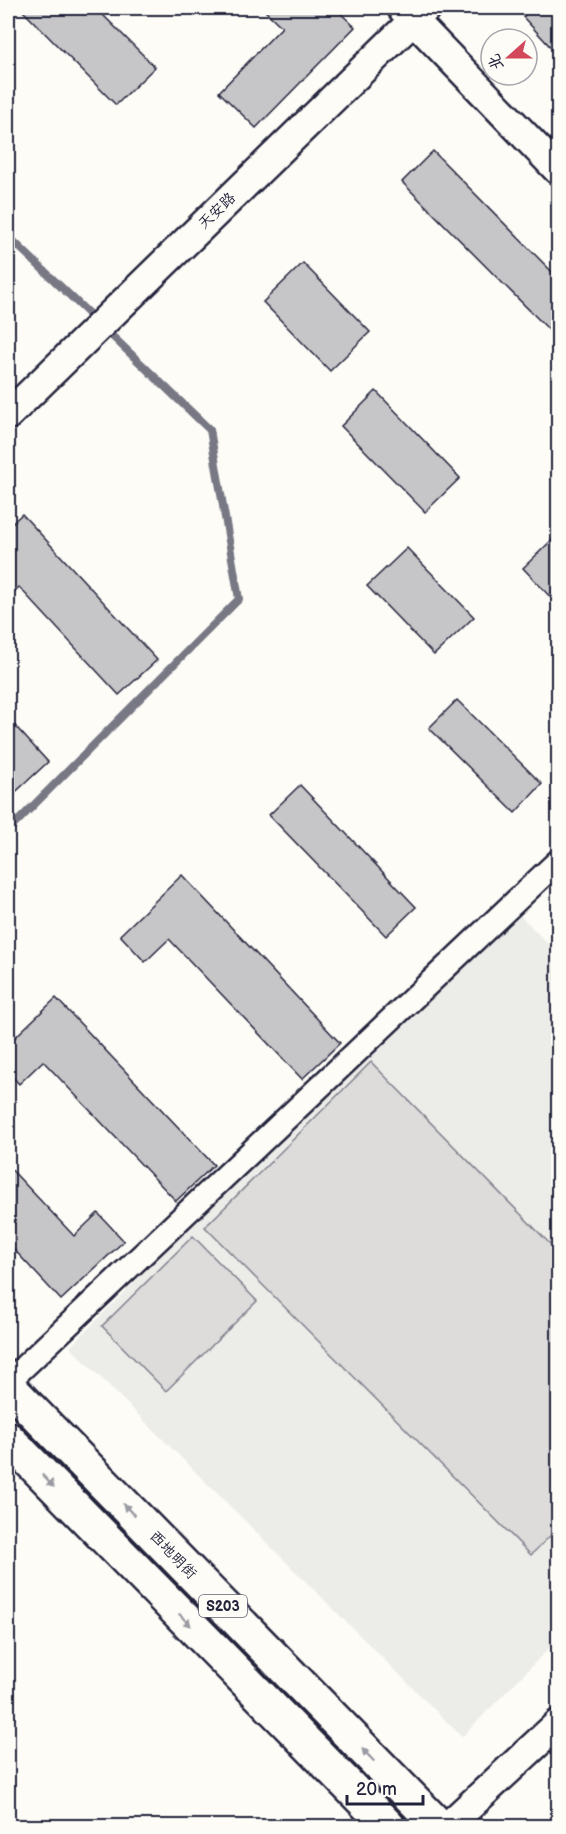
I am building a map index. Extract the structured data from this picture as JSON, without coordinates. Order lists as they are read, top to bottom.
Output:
{
  "streets": {
    "main road": ["西地明街", "S203"],
    "street": ["天安路"]
  },
  "scale_bar": "20 m",
  "north": "left"
}
